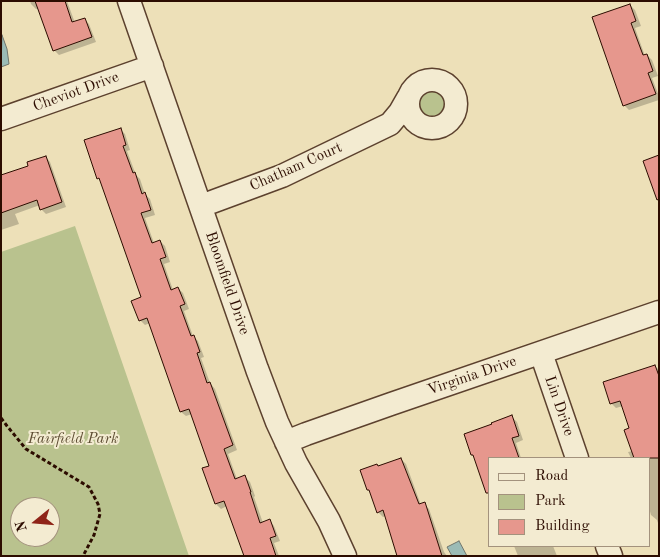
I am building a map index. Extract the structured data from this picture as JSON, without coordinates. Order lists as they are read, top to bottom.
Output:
{
  "streets": {
    "street": [
      "Cheviot Drive",
      "Chatham Court",
      "Bloomfield Drive",
      "Virginia Drive",
      "Lin Drive"
    ]
  },
  "crossings": [
    ["Cheviot Drive", "Bloomfield Drive"],
    ["Chatham Court", "Bloomfield Drive"],
    ["Bloomfield Drive", "Virginia Drive"],
    ["Virginia Drive", "Lin Drive"]
  ],
  "parks": ["Fairfield Park"],
  "legend": ["Road", "Park", "Building"],
  "north": "left"
}
